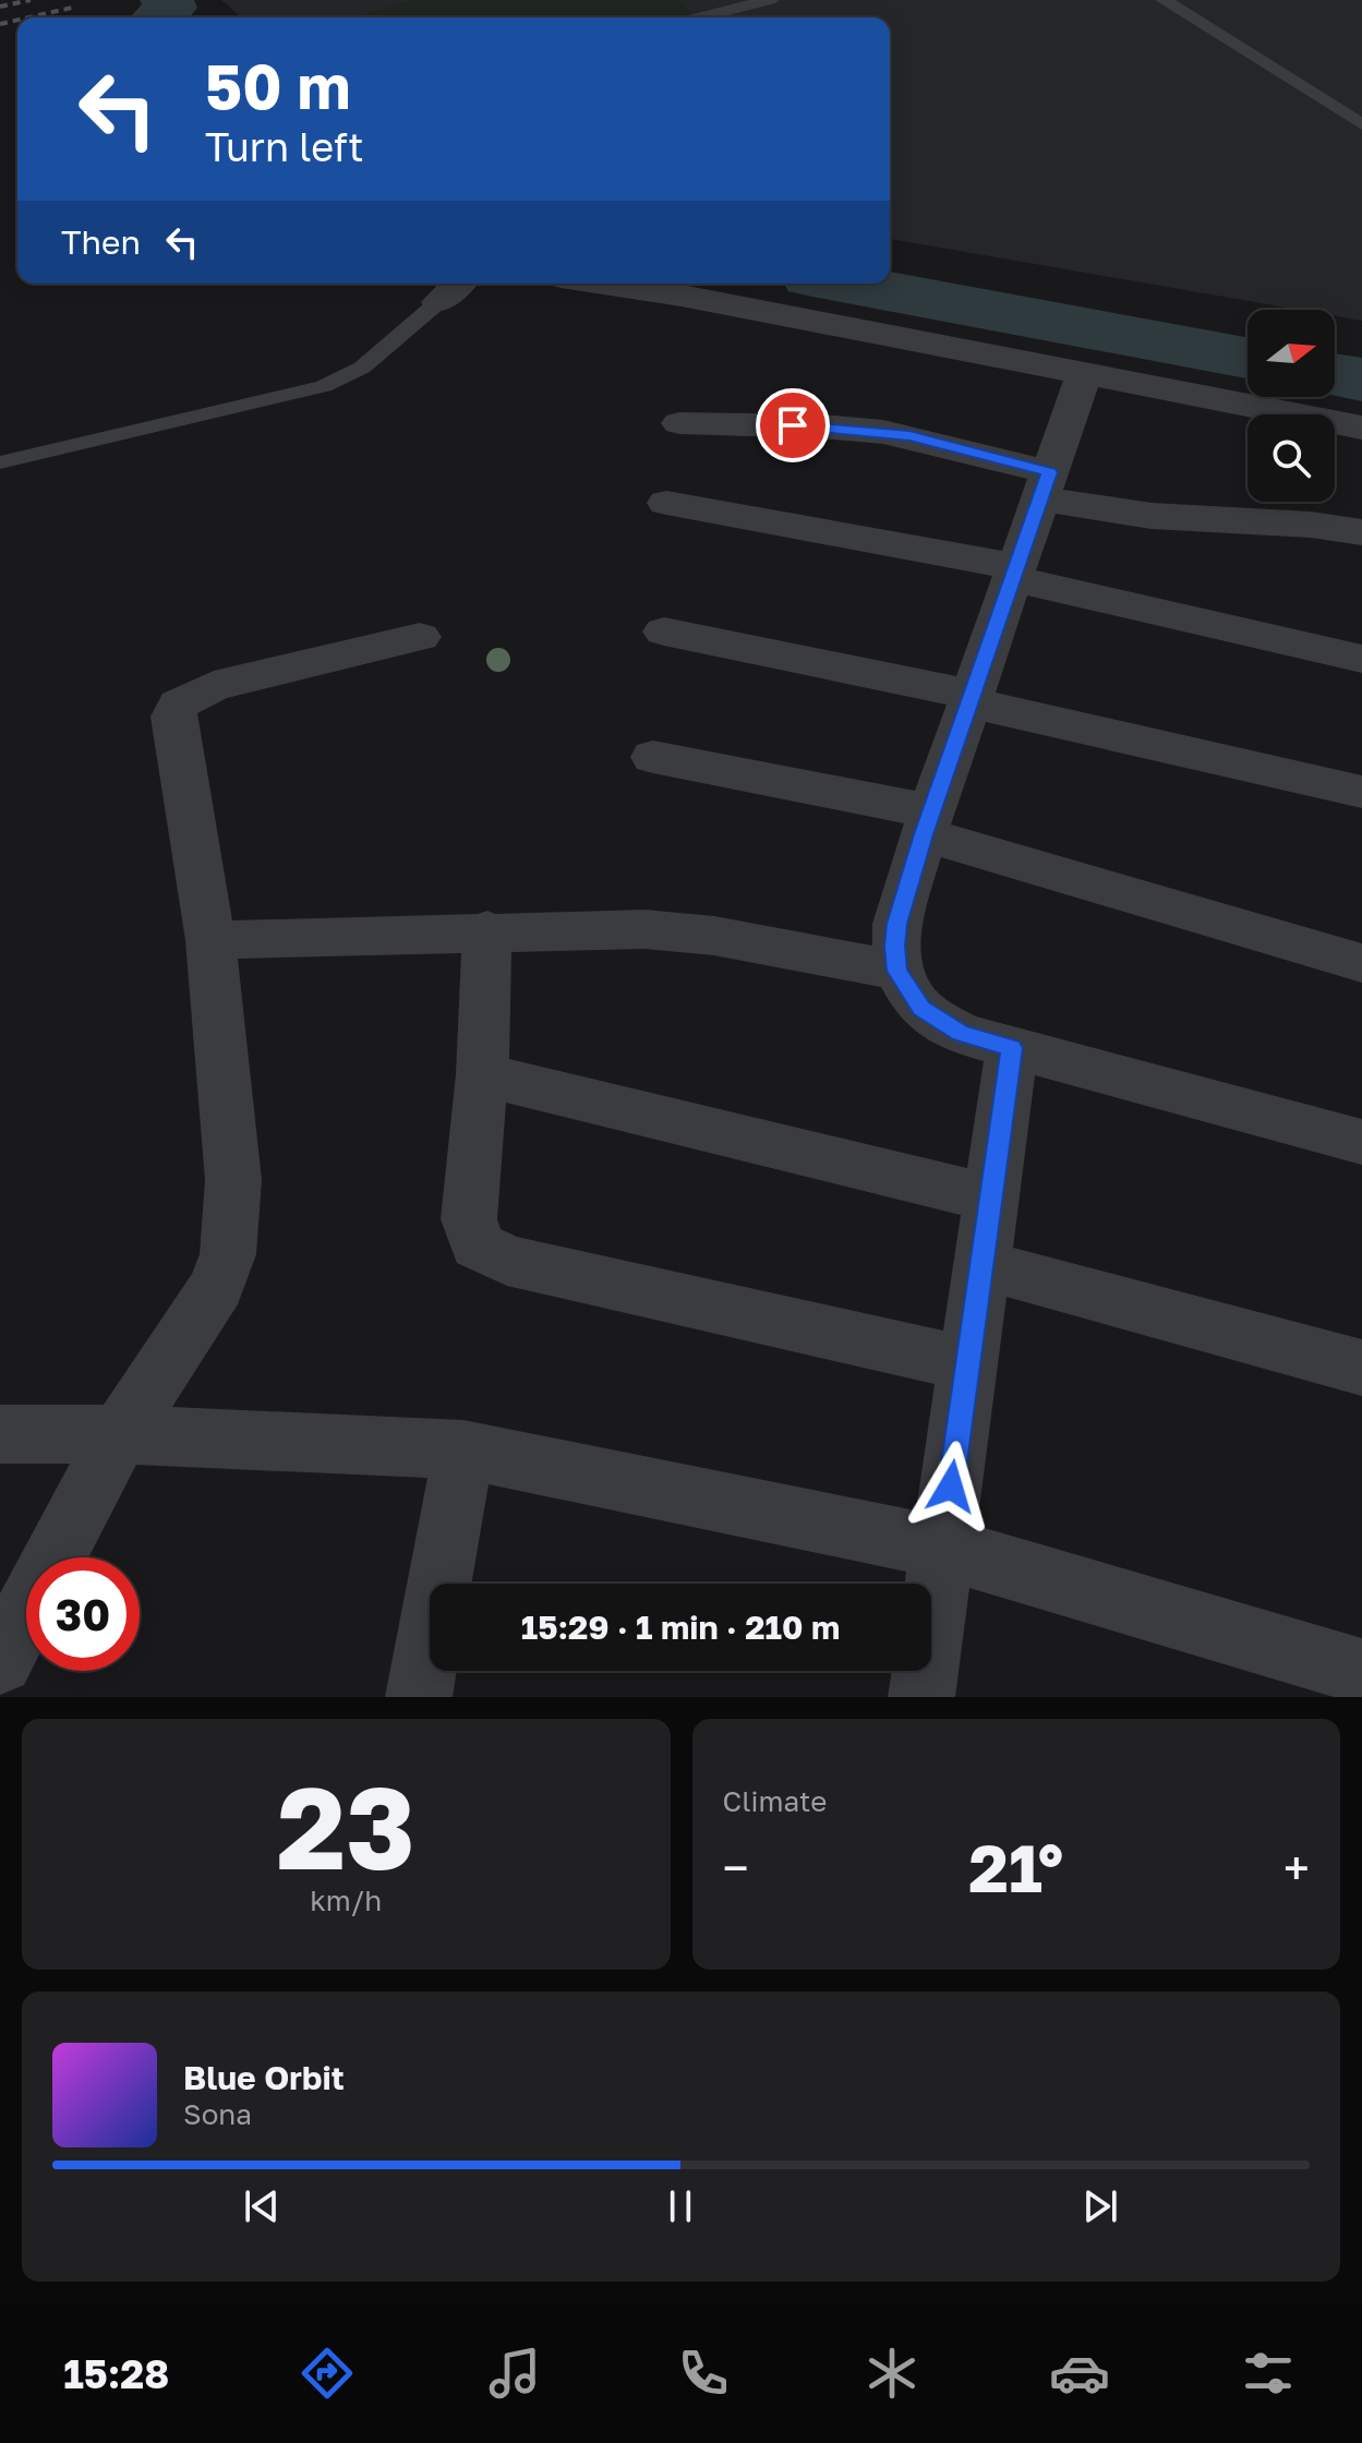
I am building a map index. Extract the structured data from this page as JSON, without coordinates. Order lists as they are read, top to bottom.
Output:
{
  "north": "right",
  "page": {
    "turn": ["50 m", "Turn left"],
    "then": "Then",
    "limit": "30",
    "trip": "15:29 · 1 min · 210 m",
    "tile": [
      ["23", "km/h"],
      "Climate"
    ],
    "heat": ["−", "21°", "+"],
    "song": ["Blue Orbit", "Sona"],
    "tabs": "15:28"
  }
}
